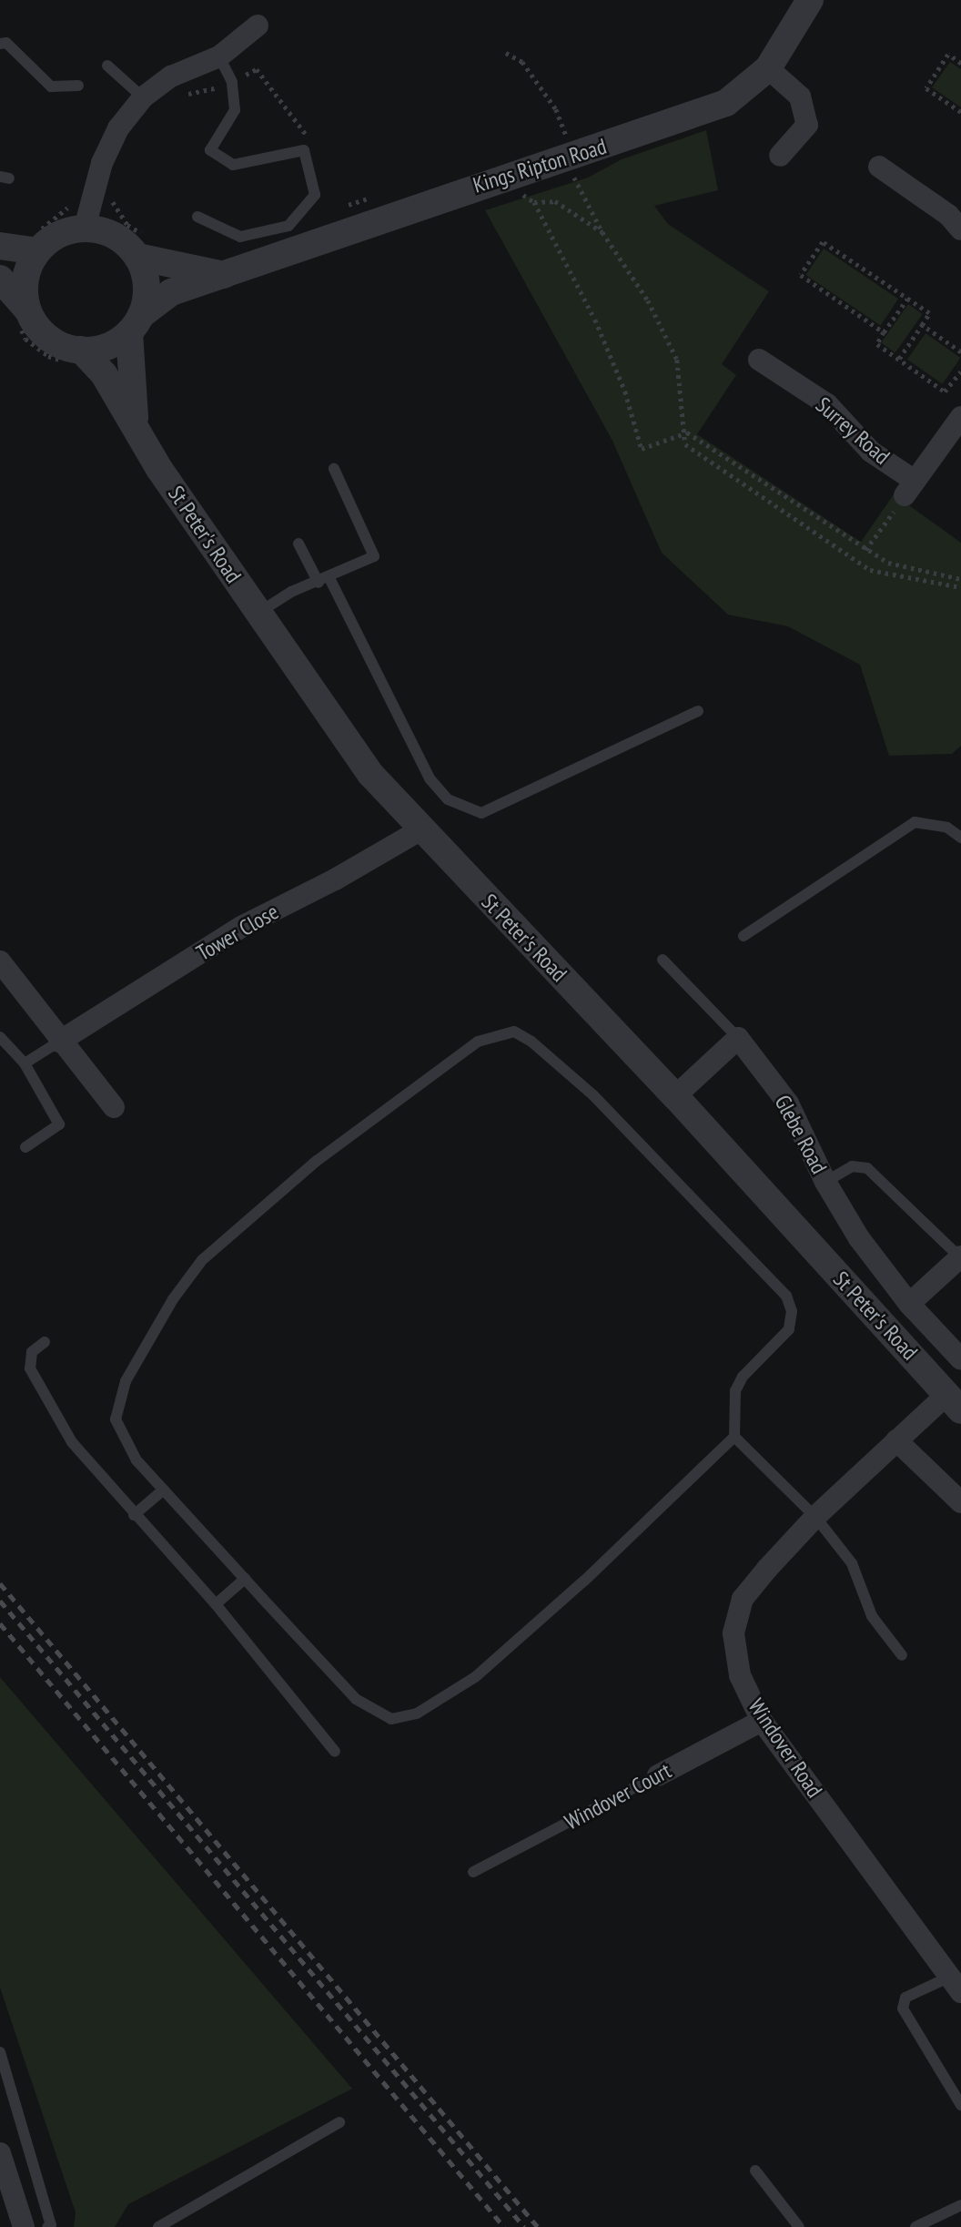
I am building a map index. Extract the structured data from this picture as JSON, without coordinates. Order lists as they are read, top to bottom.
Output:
{
  "streets": {
    "street": [
      "Kings Ripton Road",
      "Surrey Road",
      "St Peter's Road",
      "Tower Close",
      "Glebe Road",
      "Windover Road",
      "Windover Court"
    ]
  },
  "crossings": [
    ["Kings Ripton Road", "St Peter's Road"],
    ["St Peter's Road", "Tower Close"],
    ["St Peter's Road", "Windover Road"],
    ["Windover Road", "Windover Court"]
  ]
}
